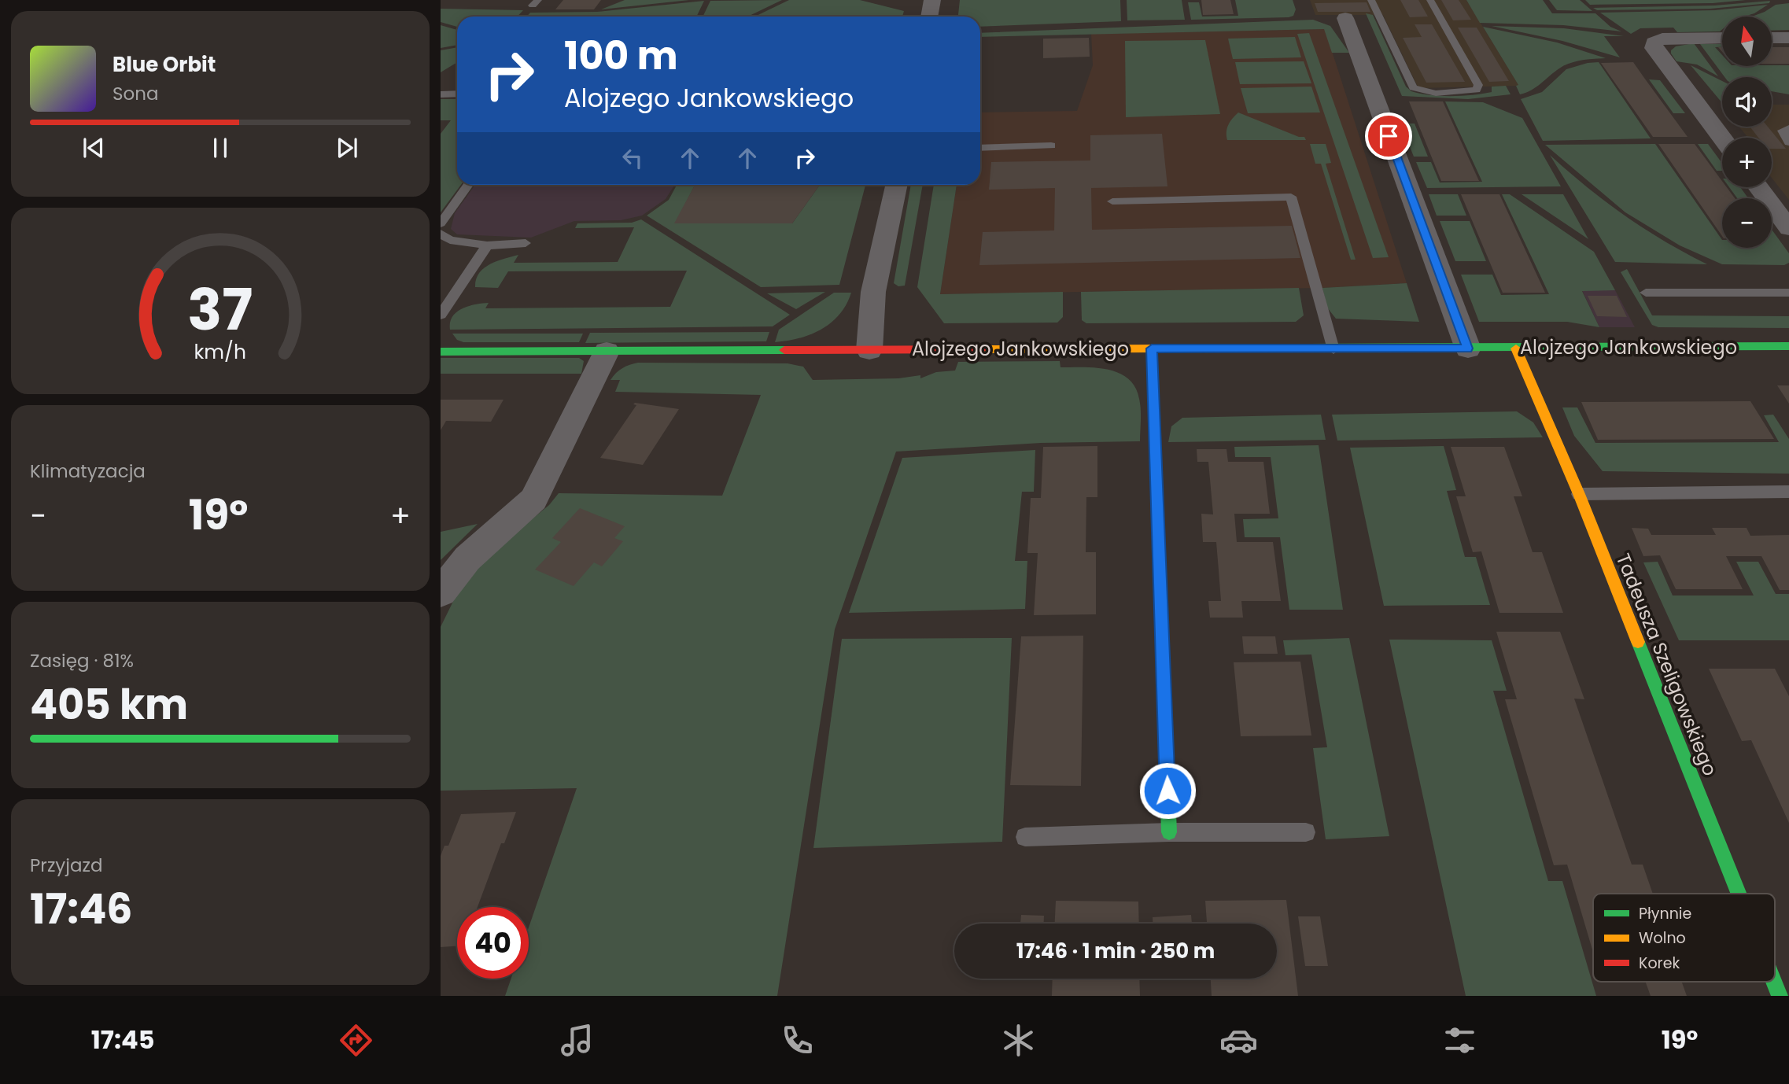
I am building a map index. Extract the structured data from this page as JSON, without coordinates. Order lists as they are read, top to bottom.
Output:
{
  "streets": {
    "street": ["Alojzego Jankowskiego", "Tadeusza Szeligowskiego"]
  },
  "crossings": [
    ["Alojzego Jankowskiego", "Tadeusza Szeligowskiego"]
  ],
  "legend": ["Płynnie", "Wolno", "Korek"],
  "north": "top",
  "page": {
    "map_buttons": ["+", "−"],
    "turn": ["100 m", "Alojzego Jankowskiego"],
    "song": ["Blue Orbit", "Sona"],
    "tile": [
      "Klimatyzacja",
      ["Zasięg · 81%", "405 km"],
      ["Przyjazd", "17:46"]
    ],
    "heat": ["−", "19°", "+"],
    "limit": "40",
    "trip": "17:46 · 1 min · 250 m",
    "tabs": ["17:45", "19°"],
    "gauge": ["37", "km/h"]
  }
}
